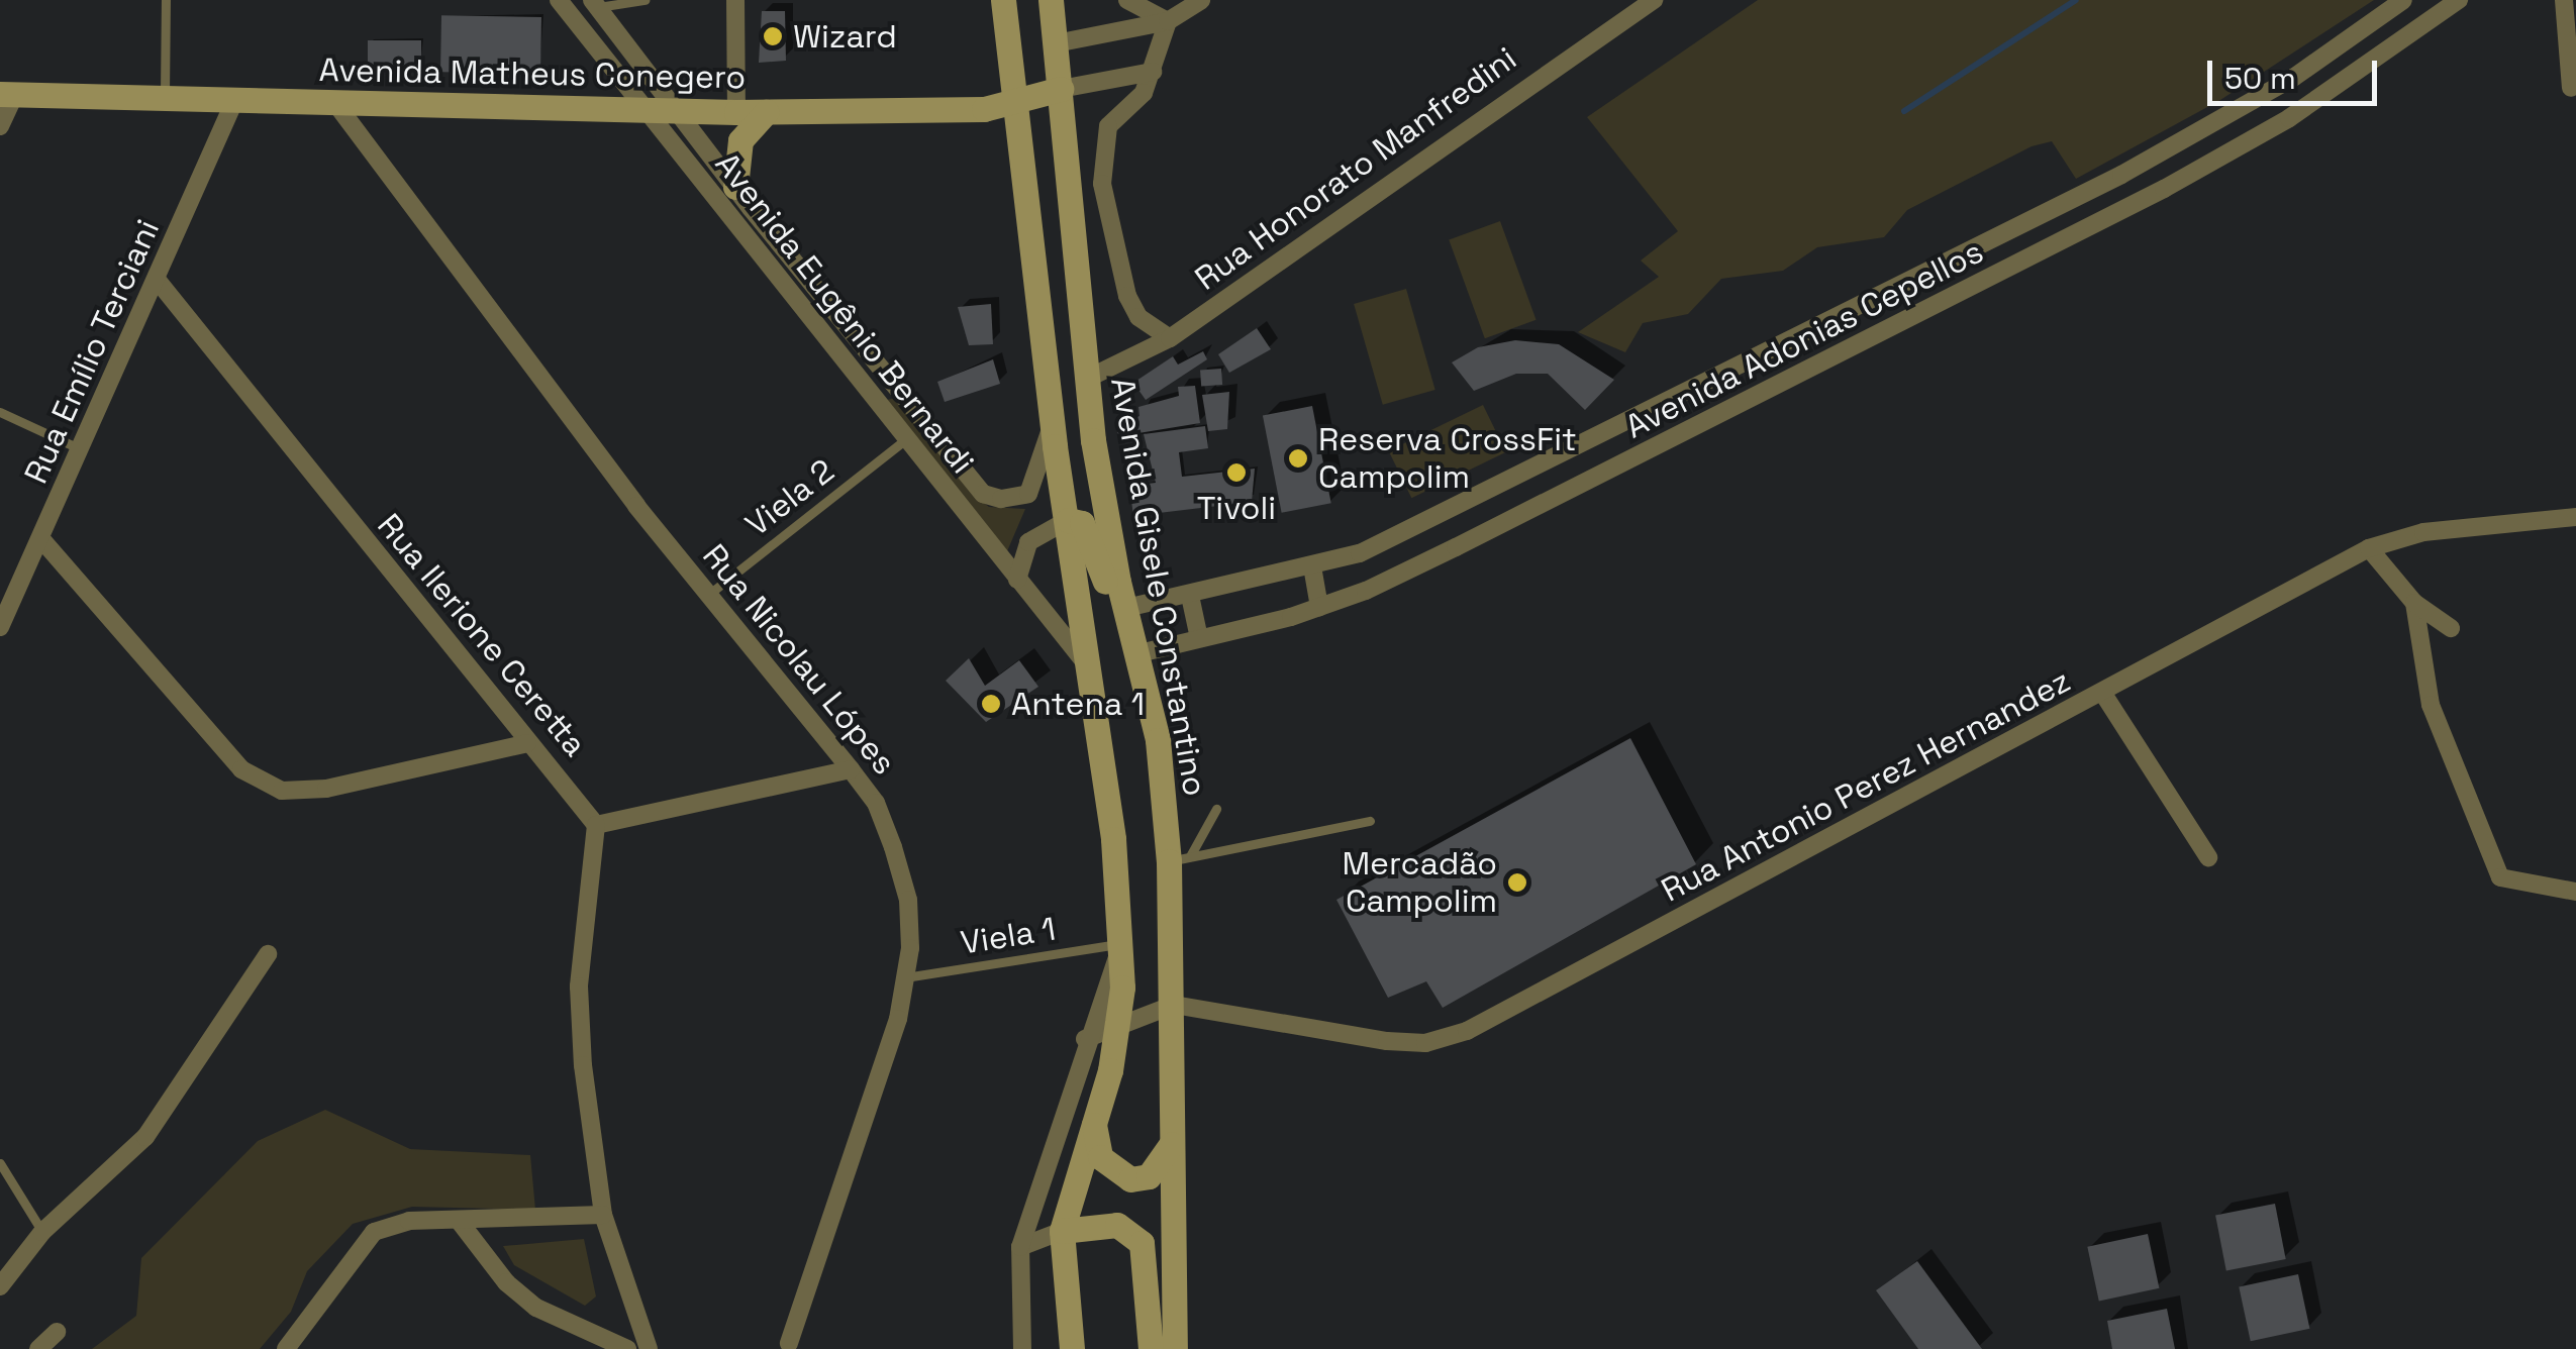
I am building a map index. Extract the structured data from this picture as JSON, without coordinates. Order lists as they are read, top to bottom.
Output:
{
  "streets": {
    "main road": ["Avenida Matheus Conegero", "Avenida Gisele Constantino"],
    "street": [
      "Rua Honorato Manfredini",
      "Avenida Eugênio Bernardi",
      "Avenida Adonias Cepellos",
      "Rua Emílio Terciani",
      "Rua Ilerione Ceretta",
      "Rua Nicolau Lópes",
      "Rua Antonio Perez Hernandez"
    ],
    "lane": ["Viela 2", "Viela 1"]
  },
  "crossings": [
    ["Avenida Matheus Conegero", "Avenida Eugênio Bernardi"],
    ["Avenida Matheus Conegero", "Rua Emílio Terciani"],
    ["Avenida Matheus Conegero", "Avenida Gisele Constantino"],
    ["Avenida Matheus Conegero", "Rua Nicolau Lópes"],
    ["Rua Honorato Manfredini", "Avenida Gisele Constantino"],
    ["Avenida Eugênio Bernardi", "Viela 2"],
    ["Avenida Adonias Cepellos", "Avenida Gisele Constantino"],
    ["Rua Emílio Terciani", "Rua Ilerione Ceretta"],
    ["Viela 2", "Rua Nicolau Lópes"],
    ["Avenida Gisele Constantino", "Rua Antonio Perez Hernandez"],
    ["Rua Nicolau Lópes", "Viela 1"]
  ],
  "places": [
    "Wizard",
    "Reserva CrossFit Campolim",
    "Tivoli",
    "Antena 1",
    "Mercadão Campolim"
  ],
  "scale_bar": "50 m"
}
